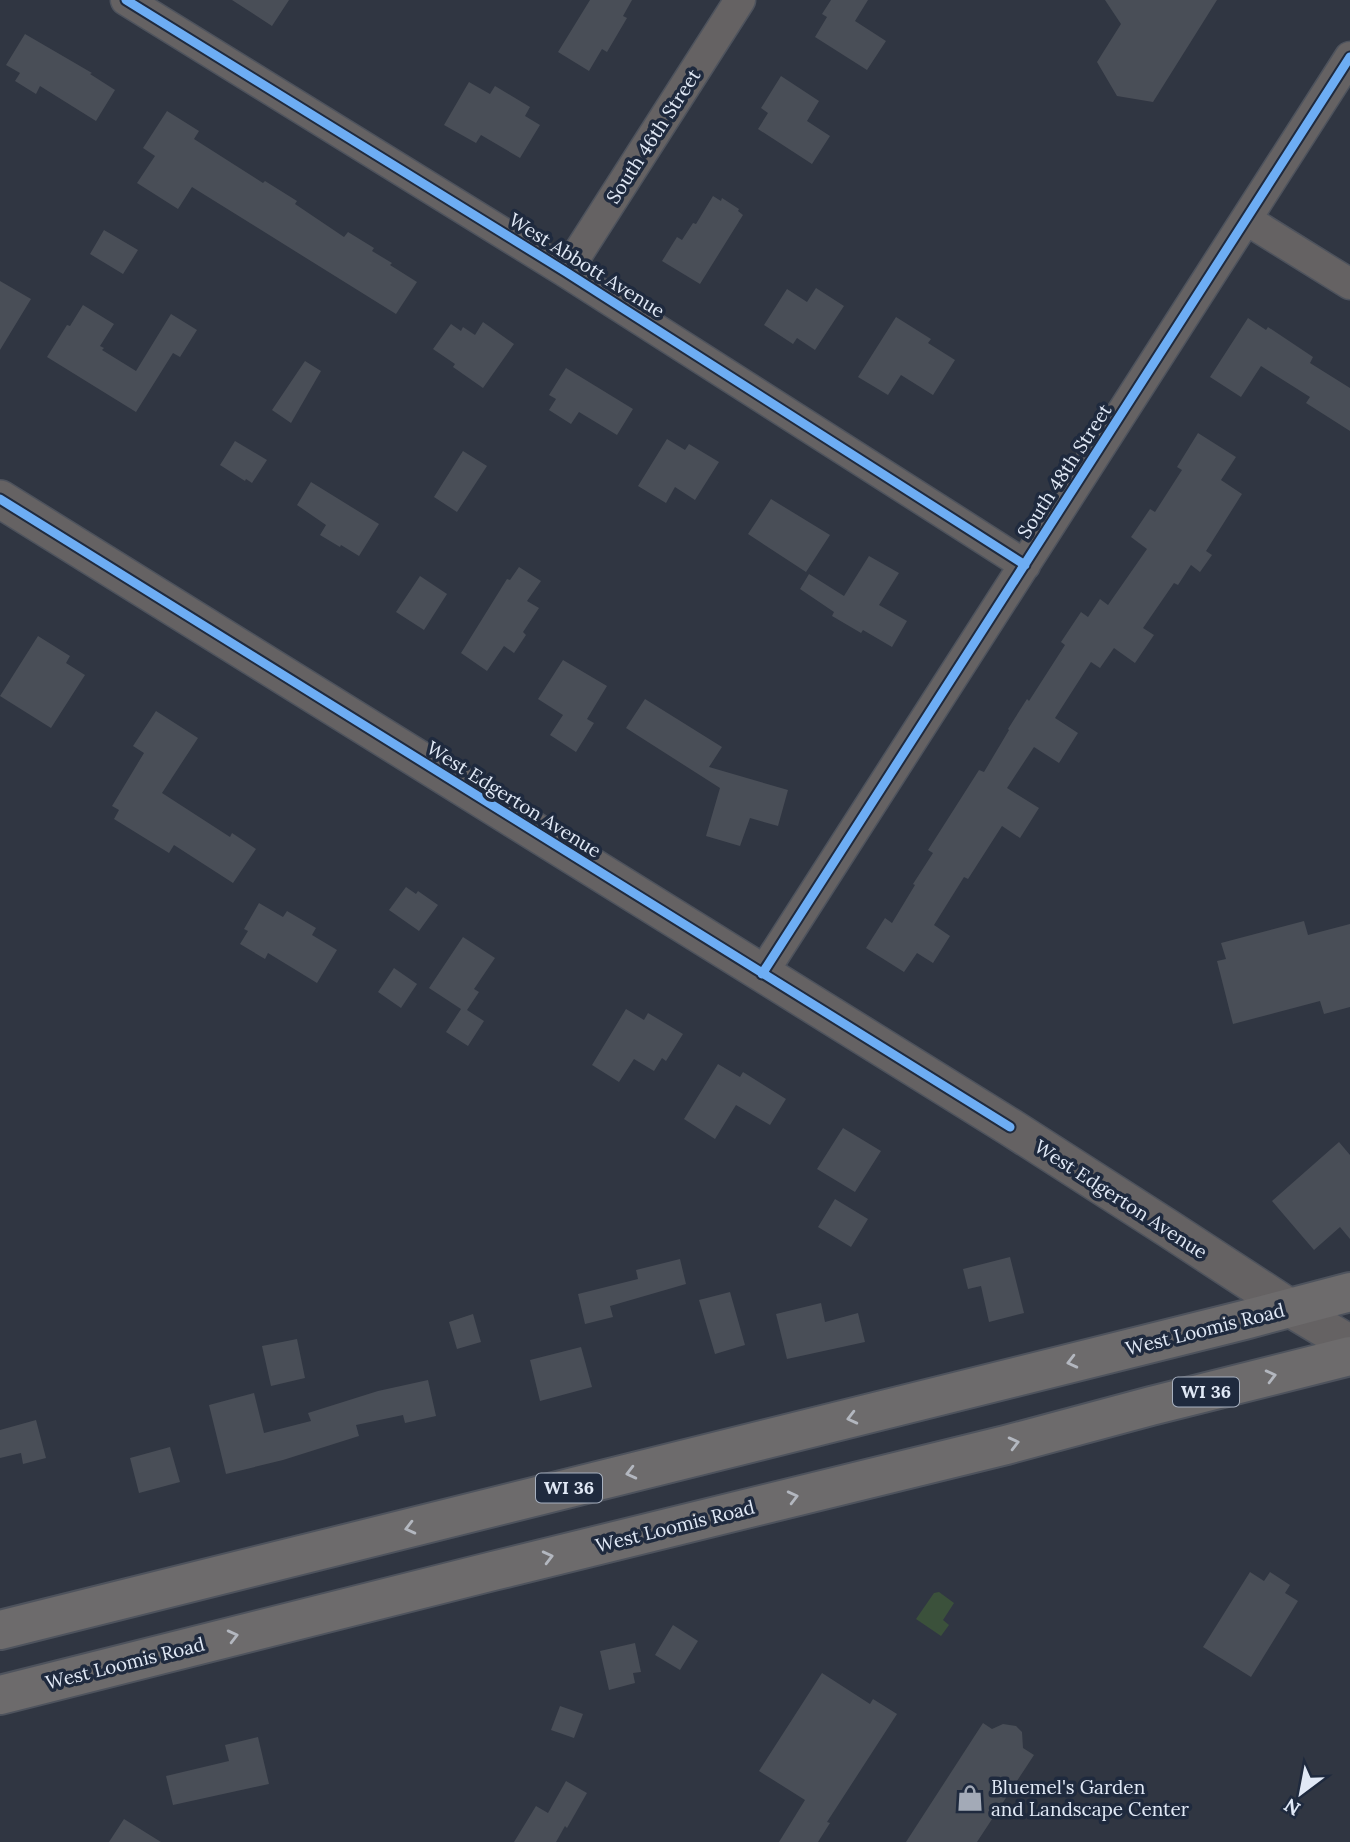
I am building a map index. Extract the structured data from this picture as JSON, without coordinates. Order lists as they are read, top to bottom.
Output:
{
  "streets": {
    "main road": ["West Loomis Road", "WI 36"],
    "street": [
      "South 46th Street",
      "West Abbott Avenue",
      "South 48th Street",
      "West Edgerton Avenue"
    ]
  },
  "crossings": [
    ["South 46th Street", "West Abbott Avenue"],
    ["West Abbott Avenue", "South 48th Street"],
    ["South 48th Street", "West Edgerton Avenue"],
    ["West Edgerton Avenue", "West Loomis Road"]
  ],
  "places": {
    "shop": ["Bluemel's Garden and Landscape Center"]
  },
  "north": "bottom left"
}
